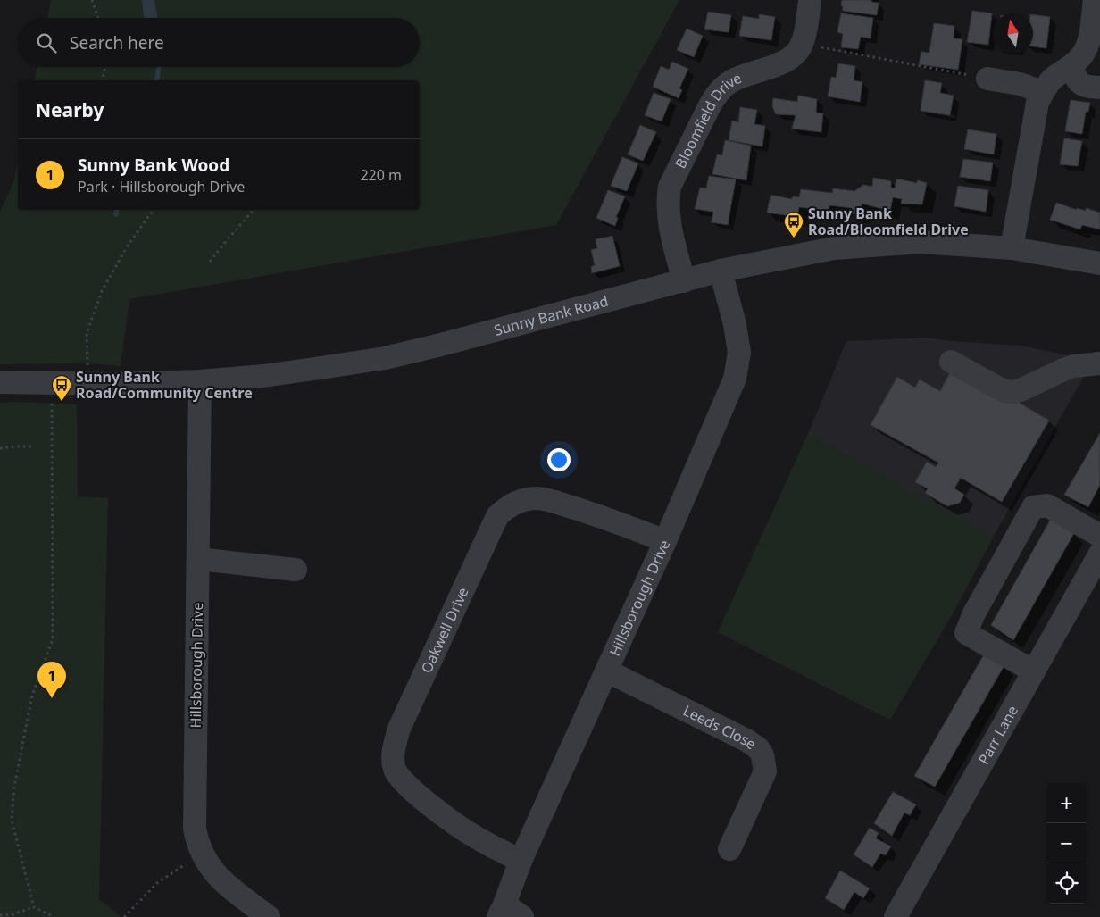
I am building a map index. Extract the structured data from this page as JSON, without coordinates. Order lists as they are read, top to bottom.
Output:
{
  "streets": {
    "street": [
      "Bloomfield Drive",
      "Sunny Bank Road",
      "Hillsborough Drive",
      "Oakwell Drive",
      "Leeds Close",
      "Parr Lane"
    ]
  },
  "crossings": [
    ["Bloomfield Drive", "Sunny Bank Road"],
    ["Sunny Bank Road", "Hillsborough Drive"],
    ["Hillsborough Drive", "Oakwell Drive"],
    ["Hillsborough Drive", "Leeds Close"]
  ],
  "places": {
    "bus stop": ["Sunny Bank Road/Bloomfield Drive", "Sunny Bank Road/Community Centre"]
  },
  "north": "top",
  "page": {
    "search": "Search here",
    "heading": "Nearby",
    "list": [
      {
        "mark": "1",
        "name": "Sunny Bank Wood",
        "note": "Park · Hillsborough Drive",
        "value": "220 m"
      }
    ],
    "pins": "1",
    "map_buttons": ["+", "−"]
  }
}
